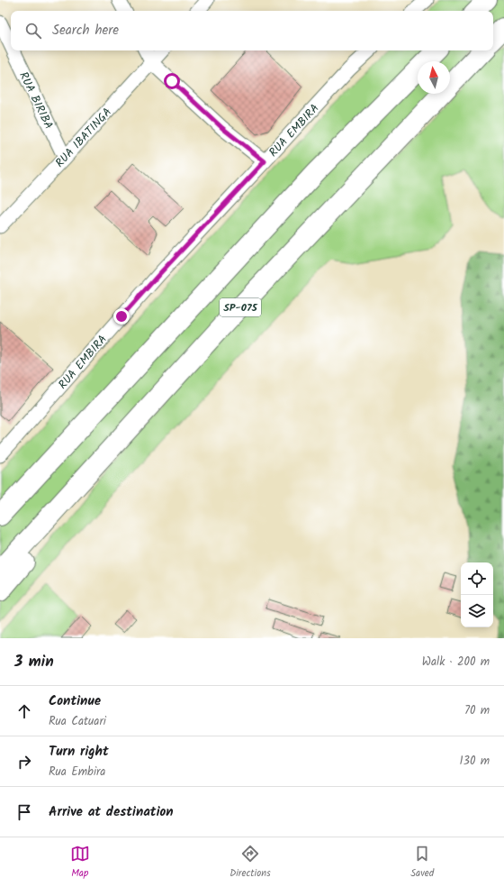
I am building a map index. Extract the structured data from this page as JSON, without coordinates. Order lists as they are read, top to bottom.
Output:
{
  "streets": {
    "highway": ["SP-075"],
    "street": ["RUA BIRIBA", "RUA EMBIRA", "RUA IBATINGA"]
  },
  "crossings": [
    ["RUA BIRIBA", "RUA IBATINGA"]
  ],
  "north": "top",
  "page": {
    "search": "Search here",
    "heading": ["3 min", "Walk · 200 m"],
    "list": [
      ["Continue", "Rua Catuari", "70 m"],
      ["Turn right", "Rua Embira", "130 m"],
      "Arrive at destination"
    ],
    "nav": ["Map", "Directions", "Saved"]
  }
}
